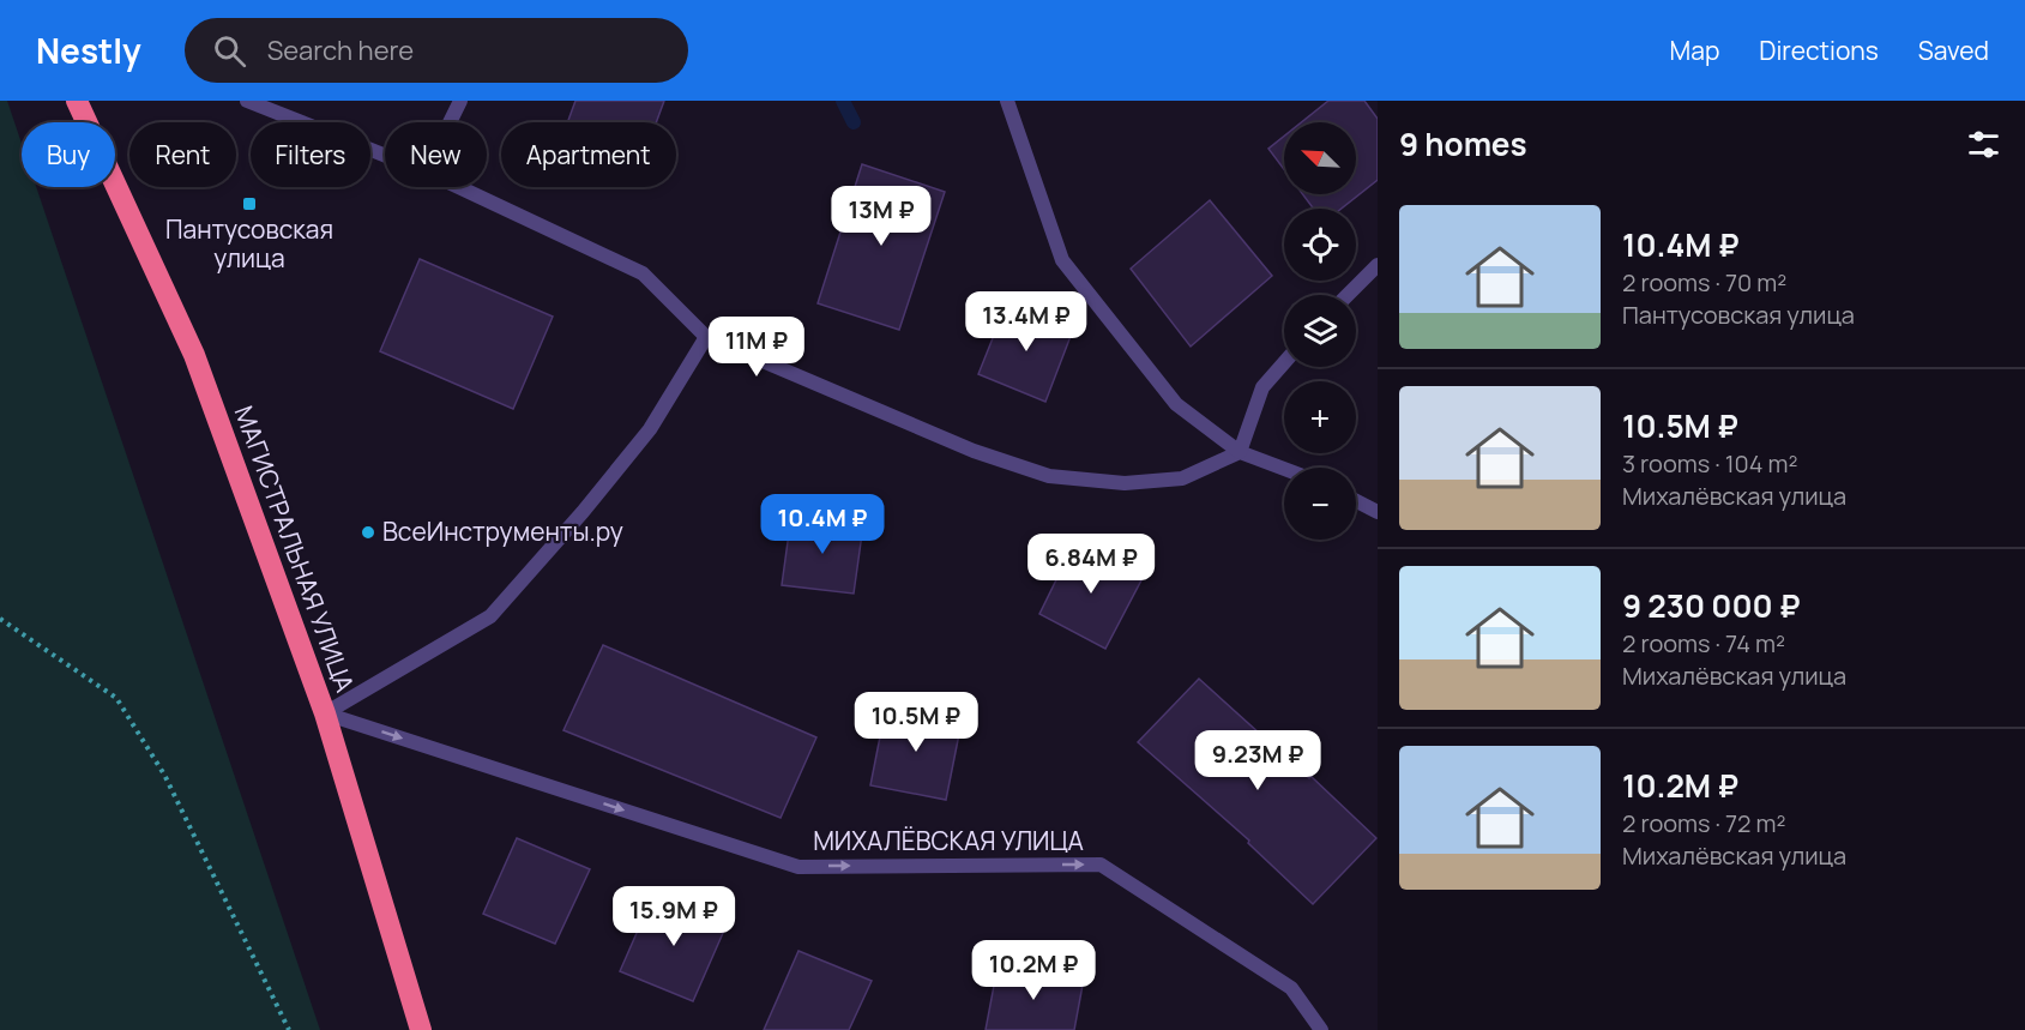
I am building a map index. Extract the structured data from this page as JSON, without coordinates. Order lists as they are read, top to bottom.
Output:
{
  "streets": {
    "highway": ["МАГИСТРАЛЬНАЯ УЛИЦА"],
    "street": ["МИХАЛЁВСКАЯ УЛИЦА"]
  },
  "crossings": [
    ["МАГИСТРАЛЬНАЯ УЛИЦА", "МИХАЛЁВСКАЯ УЛИЦА"]
  ],
  "one_way": ["МИХАЛЁВСКАЯ УЛИЦА"],
  "places": {
    "transit": ["Пантусовская улица"],
    "other": ["ВсеИнструменты.ру"]
  },
  "north": "top left",
  "page": {
    "header": "Nestly",
    "search": "Search here",
    "nav": ["Map", "Directions", "Saved"],
    "heading": "9 homes",
    "map_buttons": ["+", "−"],
    "chip": [
      "Buy",
      "Rent",
      "Filters",
      "New",
      "Apartment"
    ],
    "price": [
      "13M ₽",
      "13.4M ₽",
      "11M ₽",
      "10.4M ₽",
      "6.84M ₽",
      "10.5M ₽",
      "9.23M ₽",
      "15.9M ₽",
      "10.2M ₽"
    ],
    "list": [
      {
        "name": "10.4M ₽",
        "note": "2 rooms · 70 m² · Пантусовская улица"
      },
      {
        "name": "10.5M ₽",
        "note": "3 rooms · 104 m² · Михалёвская улица"
      },
      {
        "name": "9 230 000 ₽",
        "note": "2 rooms · 74 m² · Михалёвская улица"
      },
      {
        "name": "10.2M ₽",
        "note": "2 rooms · 72 m² · Михалёвская улица"
      }
    ]
  }
}
